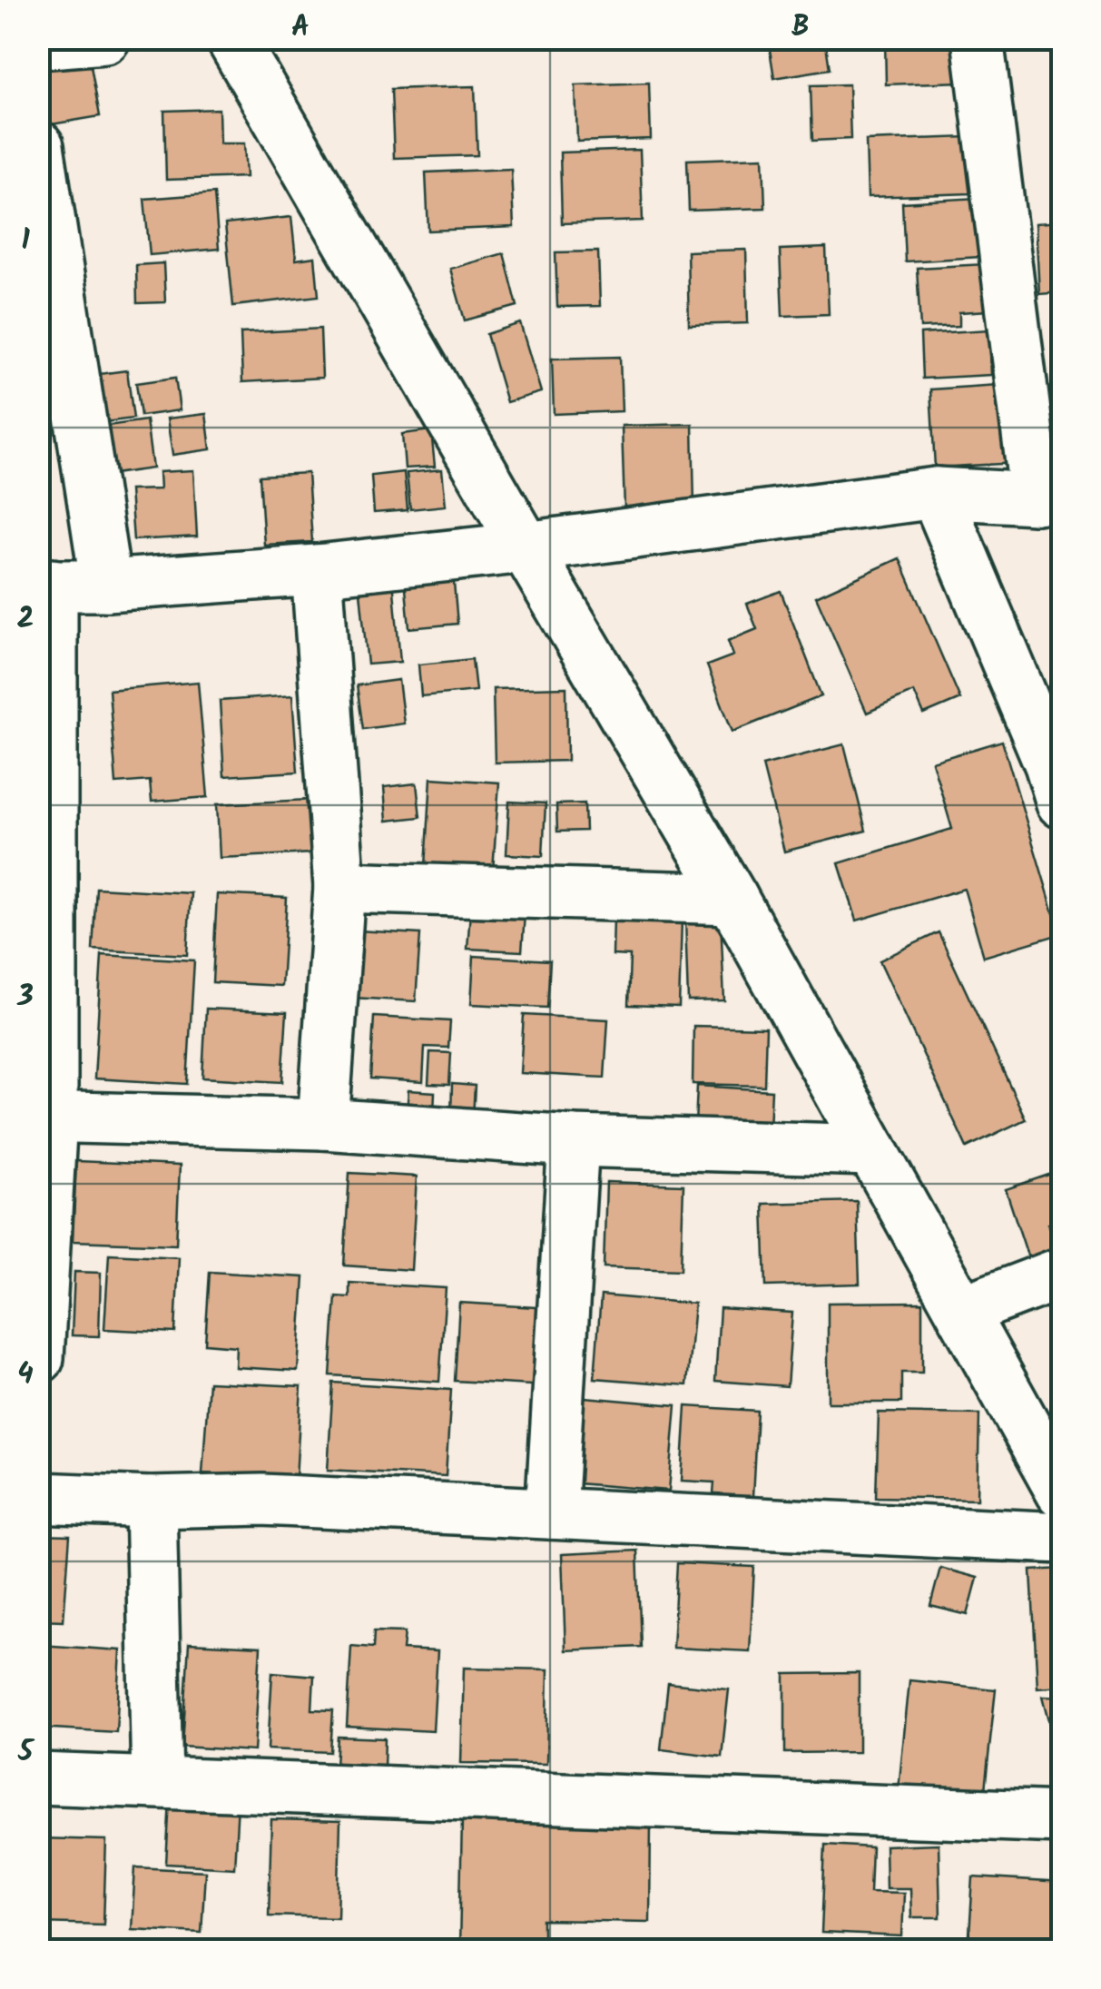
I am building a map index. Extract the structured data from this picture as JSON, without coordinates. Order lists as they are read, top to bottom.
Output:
{
  "grid": {
    "columns": ["A", "B"],
    "rows": [
      "1",
      "2",
      "3",
      "4",
      "5"
    ]
  }
}
